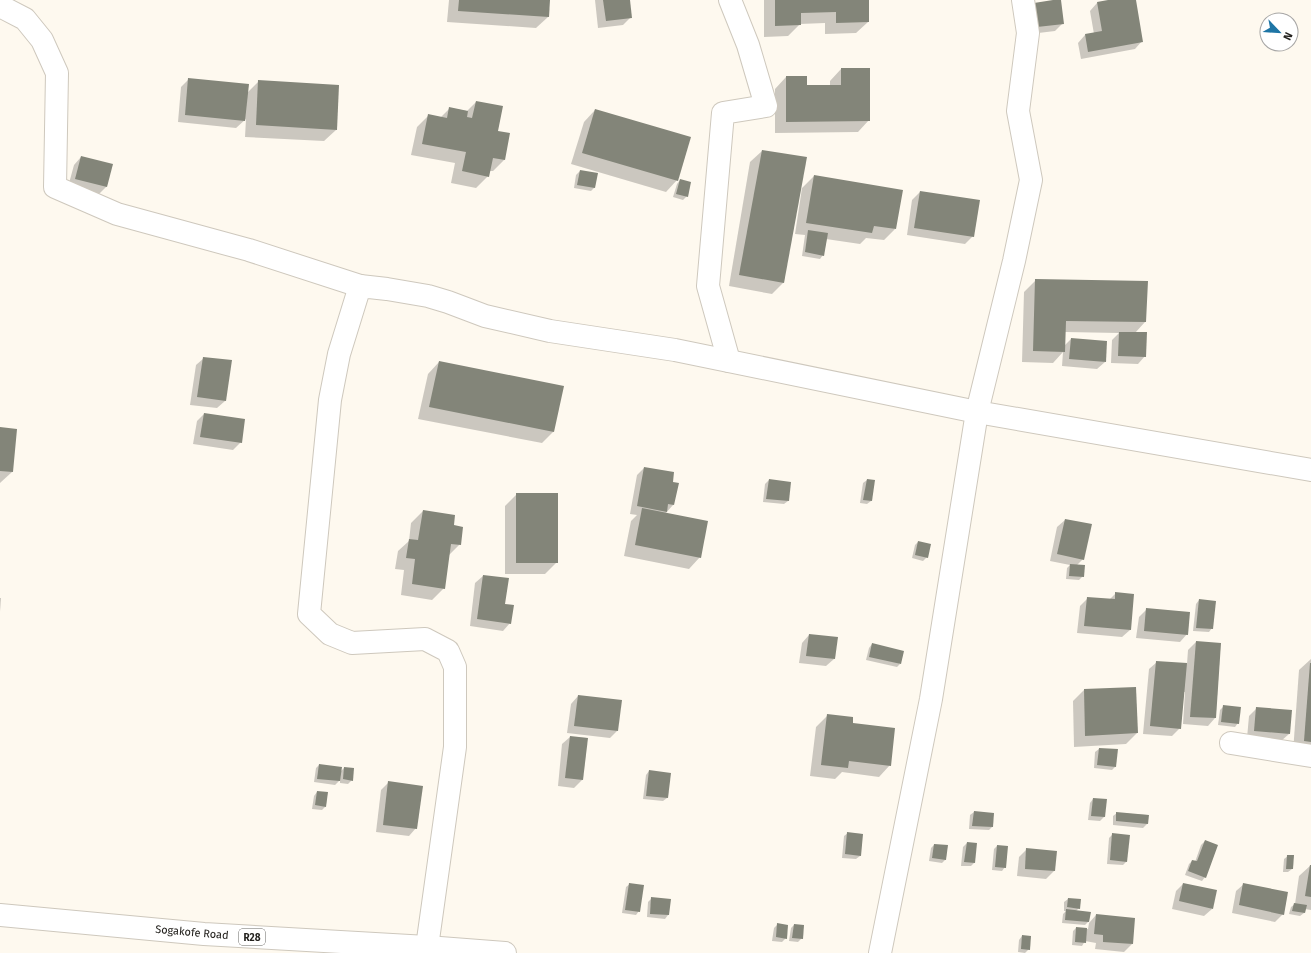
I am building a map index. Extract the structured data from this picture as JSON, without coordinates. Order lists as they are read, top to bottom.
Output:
{
  "streets": {
    "street": ["Sogakofe Road", "R28"]
  },
  "north": "bottom right"
}
